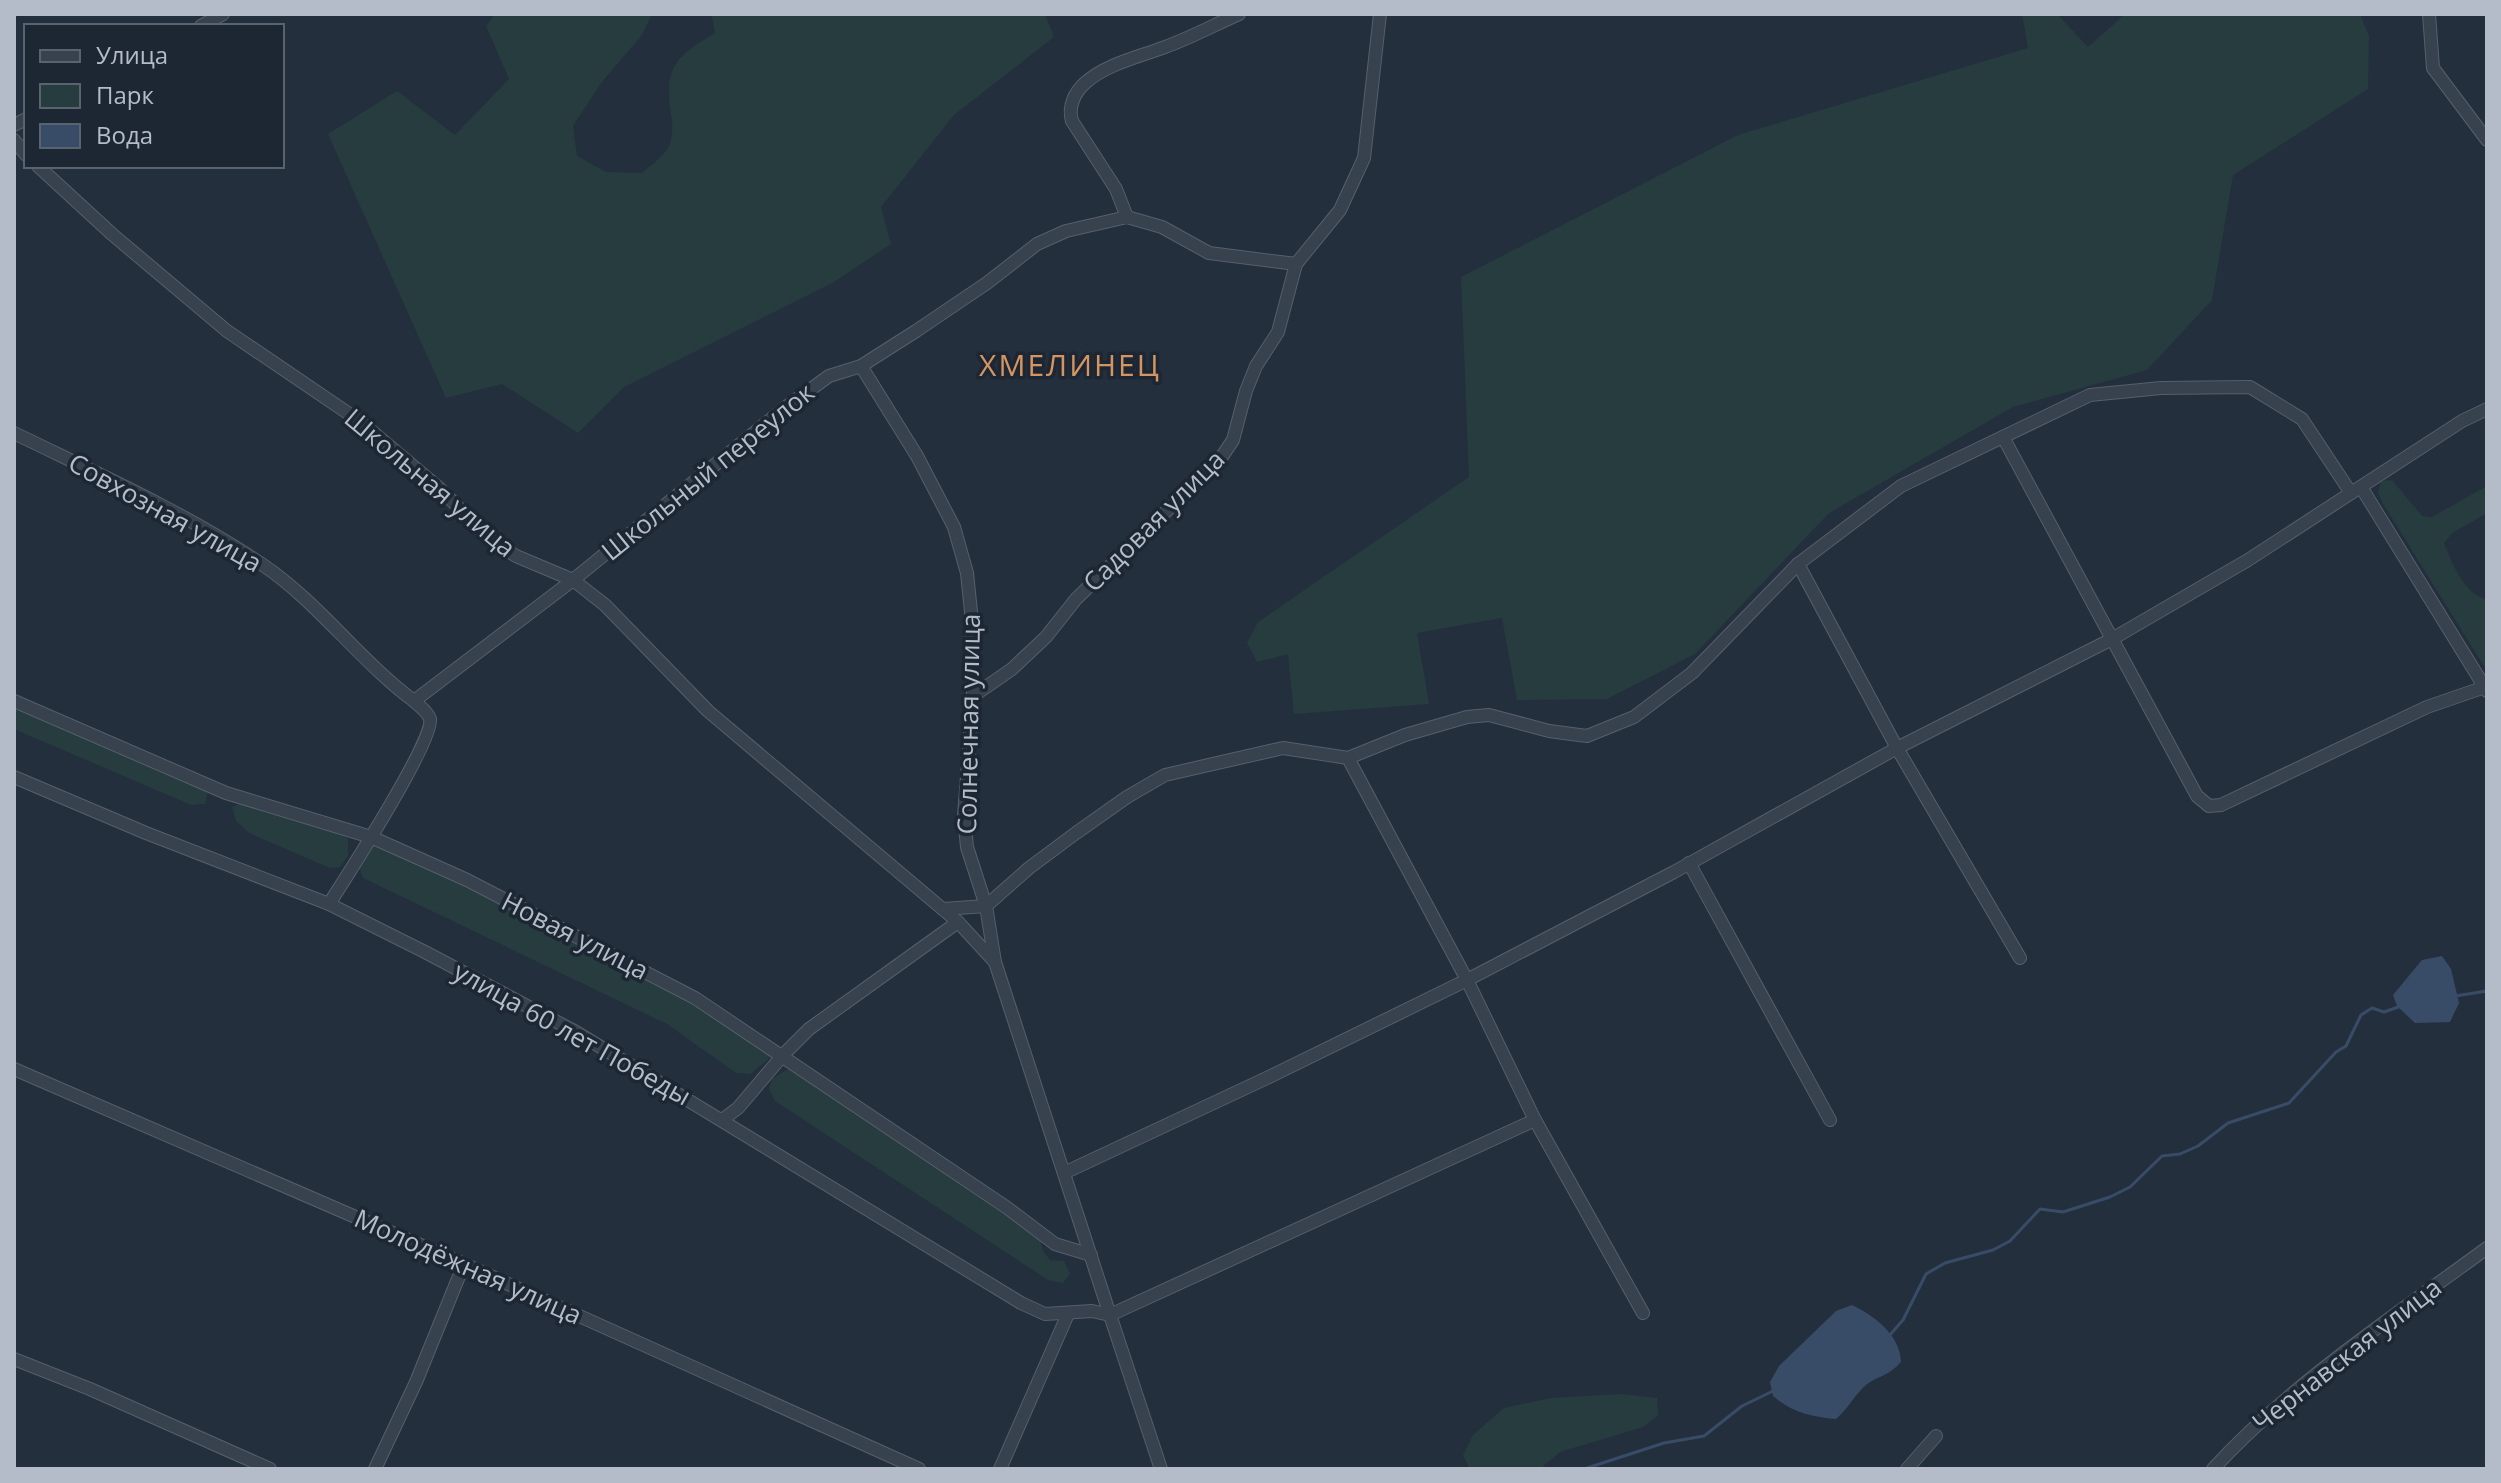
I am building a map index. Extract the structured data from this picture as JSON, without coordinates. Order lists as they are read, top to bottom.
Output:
{
  "streets": {
    "street": [
      "Школьный переулок",
      "Школьная улица",
      "Совхозная улица",
      "Садовая улица",
      "Солнечная улица",
      "Новая улица",
      "улица 60 лет Победы",
      "Молодёжная улица",
      "Чернавская улица"
    ]
  },
  "crossings": [
    ["Школьный переулок", "Школьная улица"],
    ["Школьный переулок", "Совхозная улица"],
    ["Школьный переулок", "Солнечная улица"],
    ["Школьная улица", "Солнечная улица"],
    ["Садовая улица", "Солнечная улица"],
    ["Солнечная улица", "Новая улица"],
    ["Солнечная улица", "улица 60 лет Победы"]
  ],
  "districts": ["ХМЕЛИНЕЦ"],
  "legend": ["Улица", "Парк", "Вода"]
}
